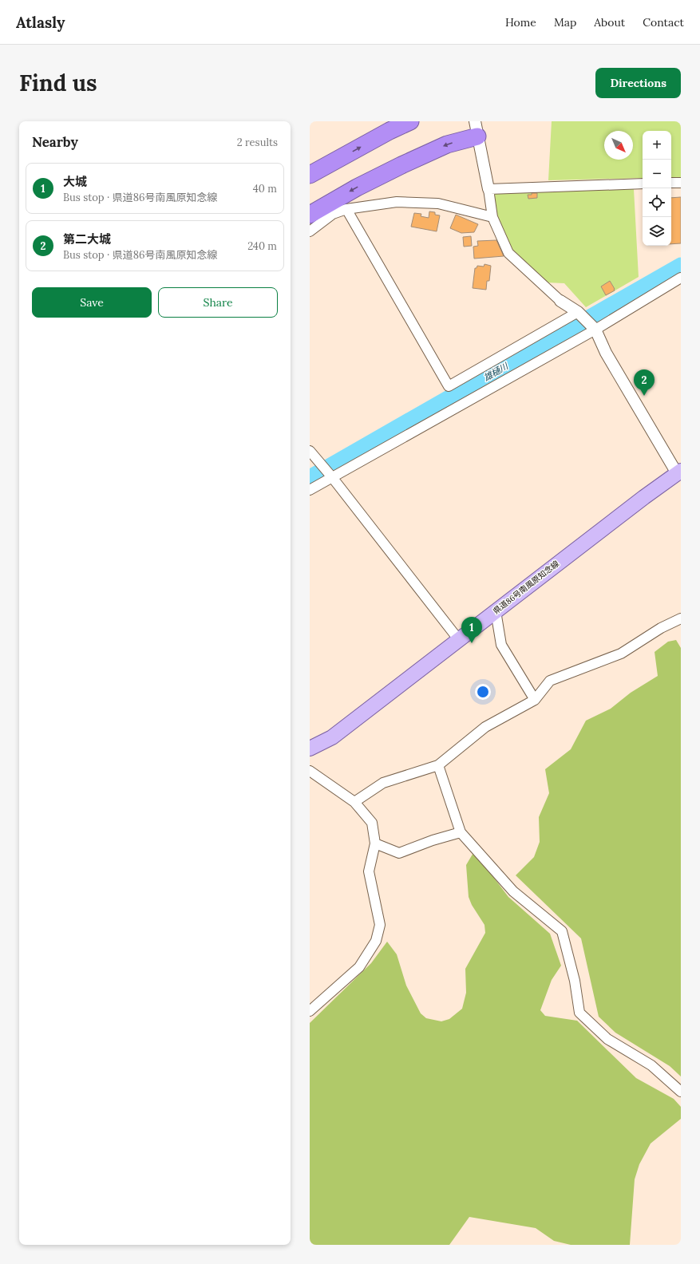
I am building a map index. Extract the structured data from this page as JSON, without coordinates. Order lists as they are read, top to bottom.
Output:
{
  "streets": {
    "main road": ["県道86号南風原知念線"]
  },
  "water": ["雄樋川"],
  "north": "bottom right",
  "page": {
    "header": "Atlasly",
    "nav": [
      "Home",
      "Map",
      "About",
      "Contact"
    ],
    "buttons": [
      "Directions",
      ["Save", "Share"]
    ],
    "title": "Find us",
    "heading": ["Nearby", "2 results"],
    "map_buttons": ["+", "−"],
    "list": [
      {
        "mark": "1",
        "name": "大城",
        "note": "Bus stop · 県道86号南風原知念線",
        "value": "40 m"
      },
      {
        "mark": "2",
        "name": "第二大城",
        "note": "Bus stop · 県道86号南風原知念線",
        "value": "240 m"
      }
    ],
    "pins": ["2", "1"]
  }
}
